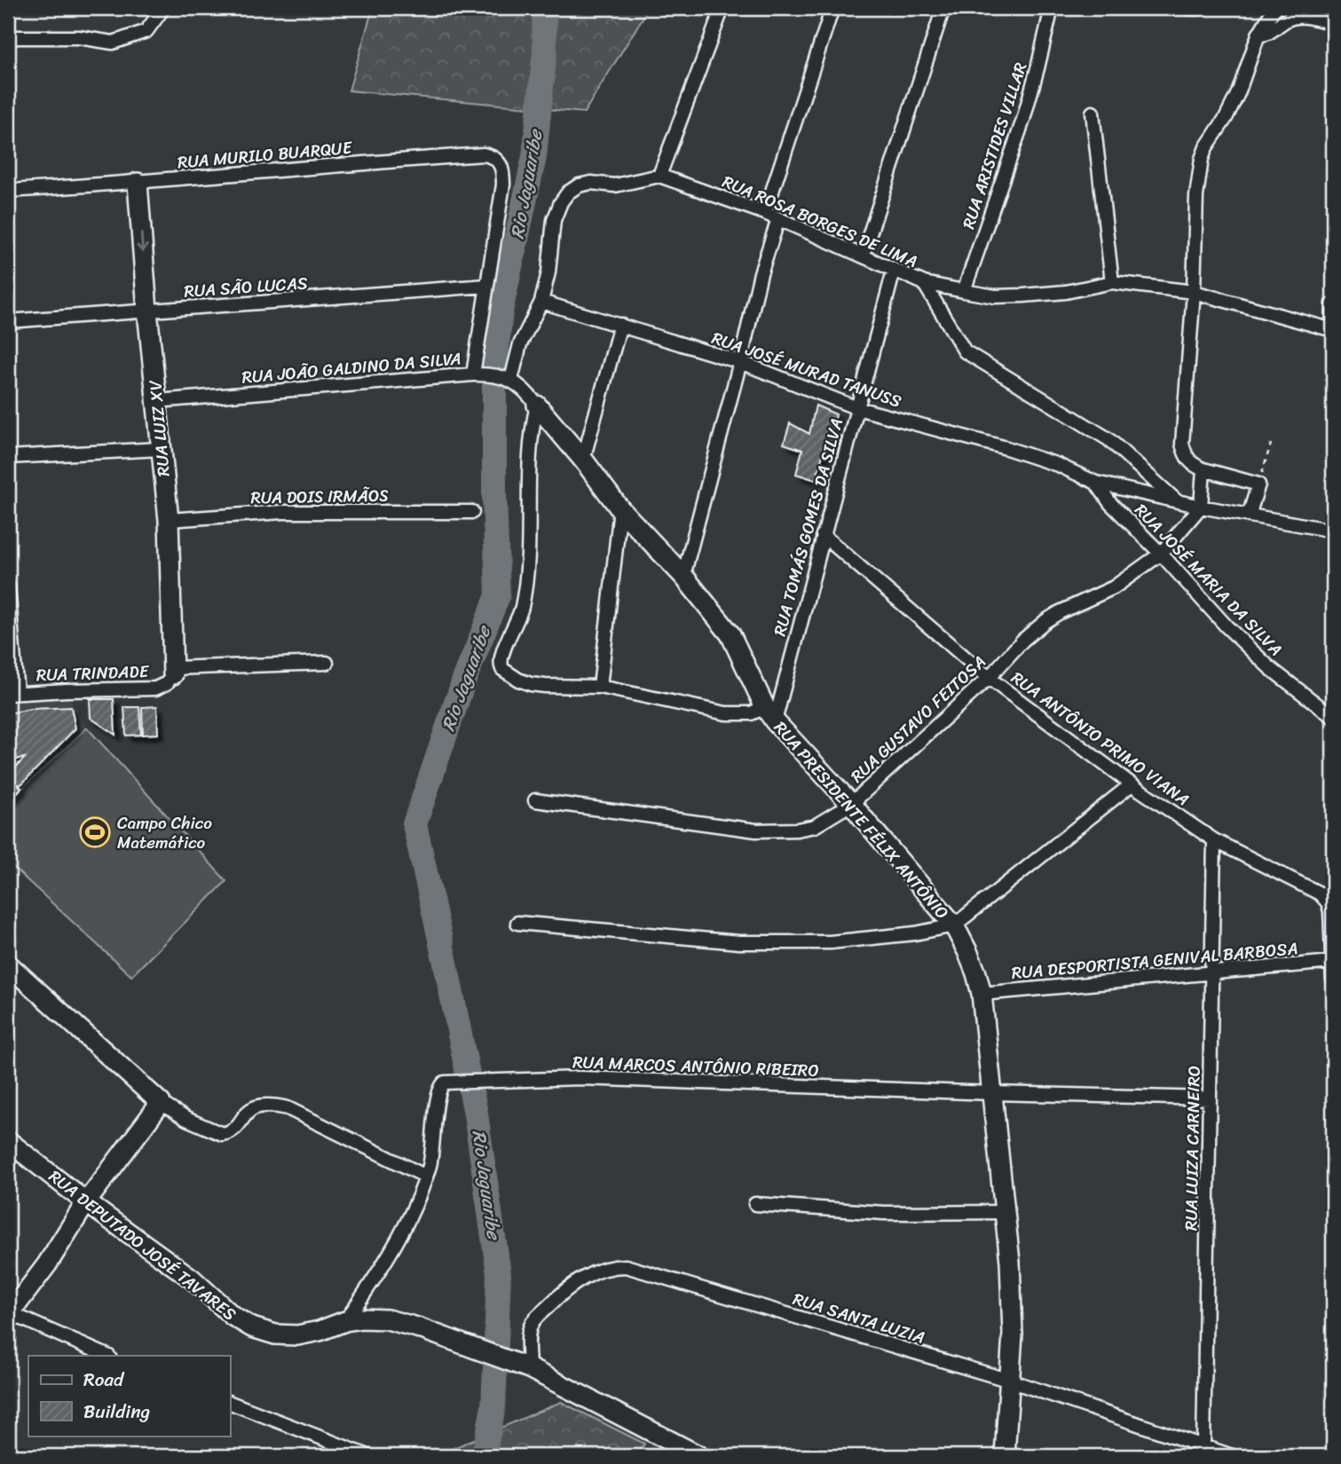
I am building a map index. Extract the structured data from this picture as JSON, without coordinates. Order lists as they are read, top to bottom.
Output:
{
  "streets": {
    "street": [
      "RUA ARISTIDES VILLAR",
      "RUA MURILO BUARQUE",
      "RUA ROSA BORGES DE LIMA",
      "RUA SÃO LUCAS",
      "RUA JOÃO GALDINO DA SILVA",
      "RUA JOSÉ MURAD TANUSS",
      "RUA LUIZ XV",
      "RUA DOIS IRMÃOS",
      "RUA TOMÁS GOMES DA SILVA",
      "RUA JOSÉ MARIA DA SILVA",
      "RUA TRINDADE",
      "RUA GUSTAVO FEITOSA",
      "RUA ANTÔNIO PRIMO VIANA",
      "RUA PRESIDENTE FÉLIX ANTÔNIO",
      "RUA DESPORTISTA GENIVAL BARBOSA",
      "RUA MARCOS ANTÔNIO RIBEIRO",
      "RUA LUIZA CARNEIRO",
      "RUA DEPUTADO JOSÉ TAVARES",
      "RUA SANTA LUZIA"
    ]
  },
  "crossings": [
    ["RUA ARISTIDES VILLAR", "RUA ROSA BORGES DE LIMA"],
    ["RUA MURILO BUARQUE", "RUA SÃO LUCAS"],
    ["RUA MURILO BUARQUE", "RUA LUIZ XV"],
    ["RUA ROSA BORGES DE LIMA", "RUA TOMÁS GOMES DA SILVA"],
    ["RUA SÃO LUCAS", "RUA LUIZ XV"],
    ["RUA JOÃO GALDINO DA SILVA", "RUA LUIZ XV"],
    ["RUA JOSÉ MURAD TANUSS", "RUA TOMÁS GOMES DA SILVA"],
    ["RUA JOSÉ MURAD TANUSS", "RUA JOSÉ MARIA DA SILVA"],
    ["RUA JOSÉ MURAD TANUSS", "RUA GUSTAVO FEITOSA"],
    ["RUA LUIZ XV", "RUA DOIS IRMÃOS"],
    ["RUA LUIZ XV", "RUA TRINDADE"],
    ["RUA TOMÁS GOMES DA SILVA", "RUA ANTÔNIO PRIMO VIANA"],
    ["RUA TOMÁS GOMES DA SILVA", "RUA PRESIDENTE FÉLIX ANTÔNIO"],
    ["RUA JOSÉ MARIA DA SILVA", "RUA GUSTAVO FEITOSA"],
    ["RUA GUSTAVO FEITOSA", "RUA ANTÔNIO PRIMO VIANA"],
    ["RUA GUSTAVO FEITOSA", "RUA PRESIDENTE FÉLIX ANTÔNIO"],
    ["RUA ANTÔNIO PRIMO VIANA", "RUA DESPORTISTA GENIVAL BARBOSA"],
    ["RUA ANTÔNIO PRIMO VIANA", "RUA LUIZA CARNEIRO"],
    ["RUA PRESIDENTE FÉLIX ANTÔNIO", "RUA DESPORTISTA GENIVAL BARBOSA"],
    ["RUA PRESIDENTE FÉLIX ANTÔNIO", "RUA MARCOS ANTÔNIO RIBEIRO"],
    ["RUA PRESIDENTE FÉLIX ANTÔNIO", "RUA SANTA LUZIA"],
    ["RUA DESPORTISTA GENIVAL BARBOSA", "RUA LUIZA CARNEIRO"],
    ["RUA MARCOS ANTÔNIO RIBEIRO", "RUA LUIZA CARNEIRO"],
    ["RUA MARCOS ANTÔNIO RIBEIRO", "RUA DEPUTADO JOSÉ TAVARES"],
    ["RUA LUIZA CARNEIRO", "RUA SANTA LUZIA"],
    ["RUA DEPUTADO JOSÉ TAVARES", "RUA SANTA LUZIA"]
  ],
  "water": ["Rio Jaguaribe"],
  "places": {
    "sports": ["Campo Chico Matemático"]
  },
  "legend": ["Road", "Building"]
}
